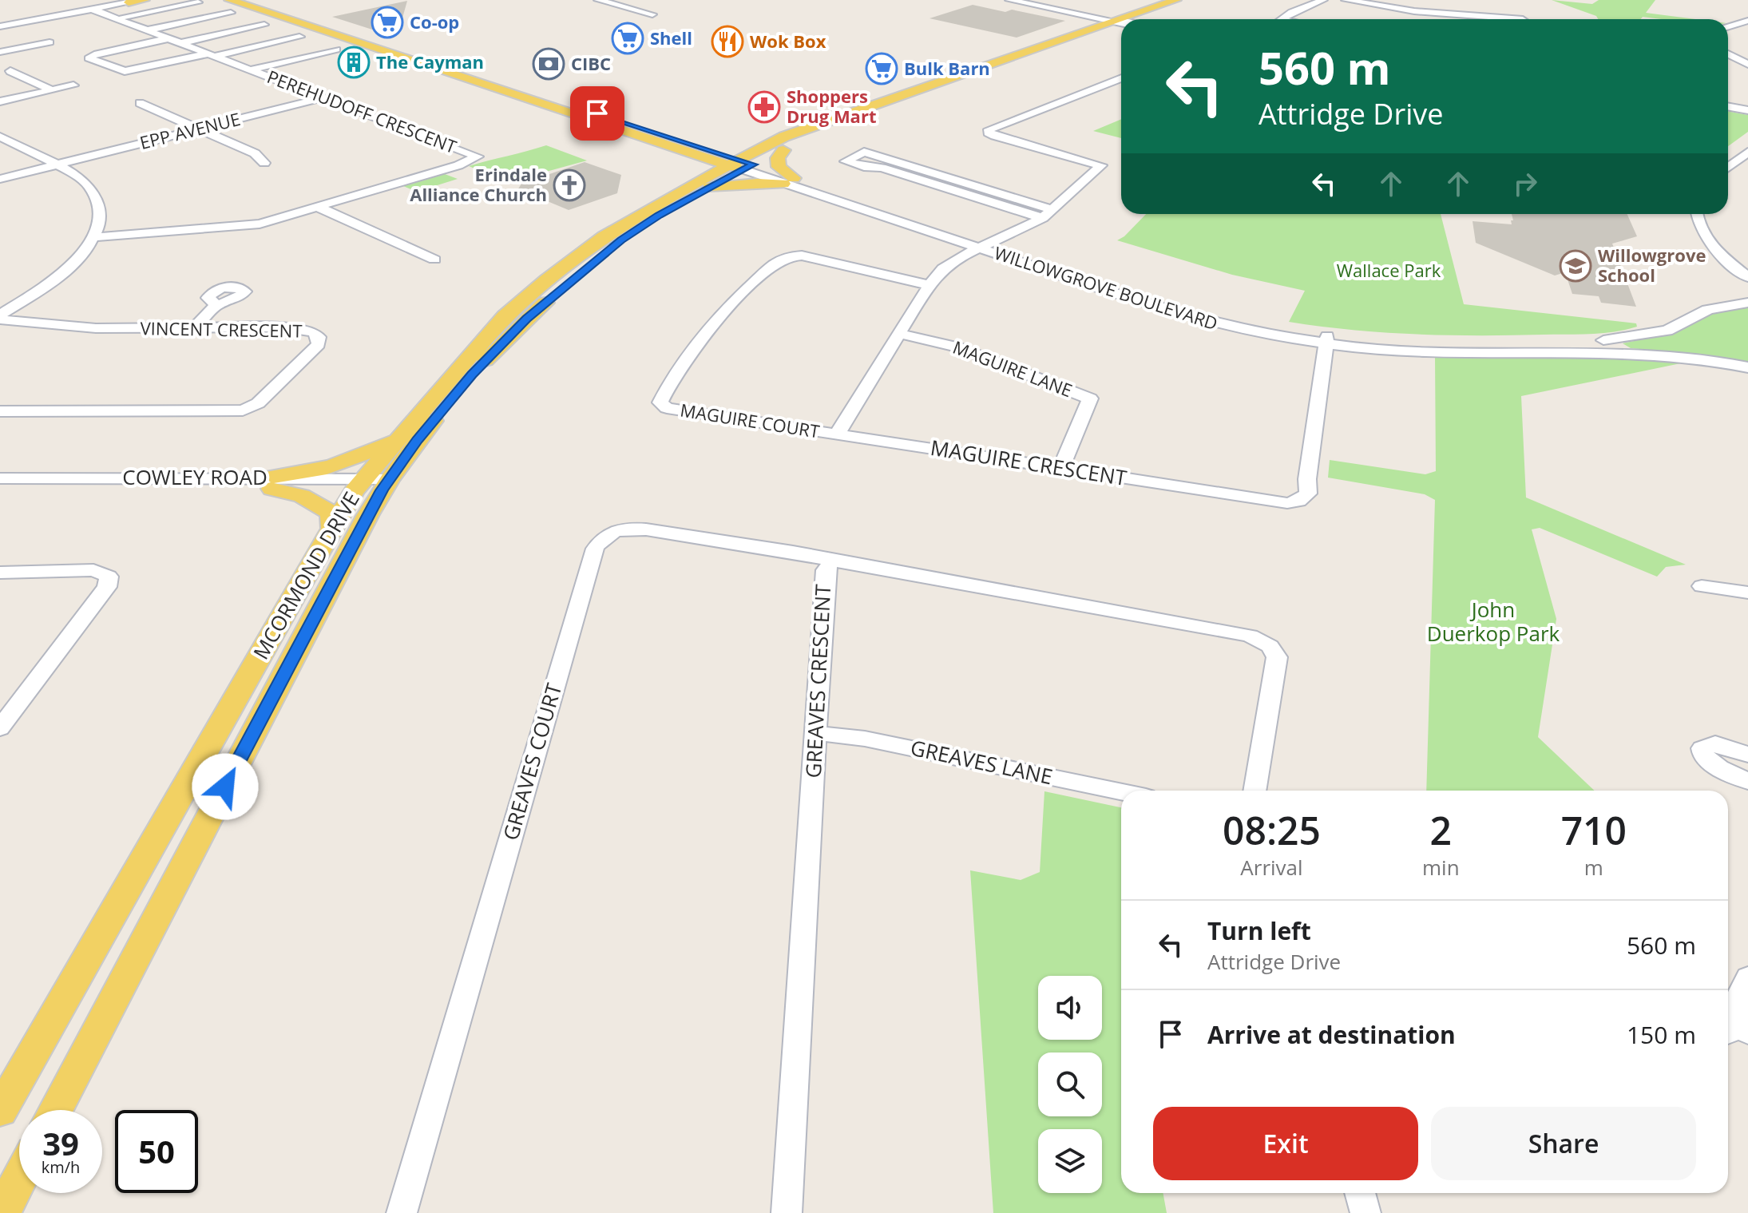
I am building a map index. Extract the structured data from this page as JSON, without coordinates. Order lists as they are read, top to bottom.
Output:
{
  "streets": {
    "main road": ["MCORMOND DRIVE"],
    "street": [
      "PEREHUDOFF CRESCENT",
      "EPP AVENUE",
      "WILLOWGROVE BOULEVARD",
      "VINCENT CRESCENT",
      "MAGUIRE LANE",
      "MAGUIRE COURT",
      "MAGUIRE CRESCENT",
      "COWLEY ROAD",
      "GREAVES CRESCENT",
      "GREAVES COURT",
      "GREAVES LANE"
    ]
  },
  "crossings": [
    ["PEREHUDOFF CRESCENT", "EPP AVENUE"],
    ["WILLOWGROVE BOULEVARD", "MAGUIRE CRESCENT"],
    ["WILLOWGROVE BOULEVARD", "MCORMOND DRIVE"],
    ["MAGUIRE LANE", "MAGUIRE CRESCENT"],
    ["MAGUIRE COURT", "MAGUIRE CRESCENT"],
    ["COWLEY ROAD", "MCORMOND DRIVE"],
    ["GREAVES CRESCENT", "GREAVES COURT"],
    ["GREAVES CRESCENT", "GREAVES LANE"]
  ],
  "parks": ["Wallace Park", "John Duerkop Park"],
  "places": {
    "supermarket": ["Co-op", "Shell", "Bulk Barn"],
    "restaurant": ["Wok Box"],
    "building": ["The Cayman"],
    "bank": ["CIBC"],
    "pharmacy": ["Shoppers Drug Mart"],
    "church": ["Erindale Alliance Church"],
    "school or university": ["Willowgrove School"]
  },
  "page": {
    "turn": ["560 m", "Attridge Drive"],
    "eta": [
      "08:25",
      "Arrival",
      "2",
      "min",
      "710",
      "m"
    ],
    "list": [
      {
        "name": "Turn left",
        "note": "Attridge Drive",
        "value": "560 m"
      },
      {
        "name": "Arrive at destination",
        "value": "150 m"
      }
    ],
    "buttons": ["Exit", "Share"],
    "speed": "39 km/h",
    "limit": "50"
  }
}
